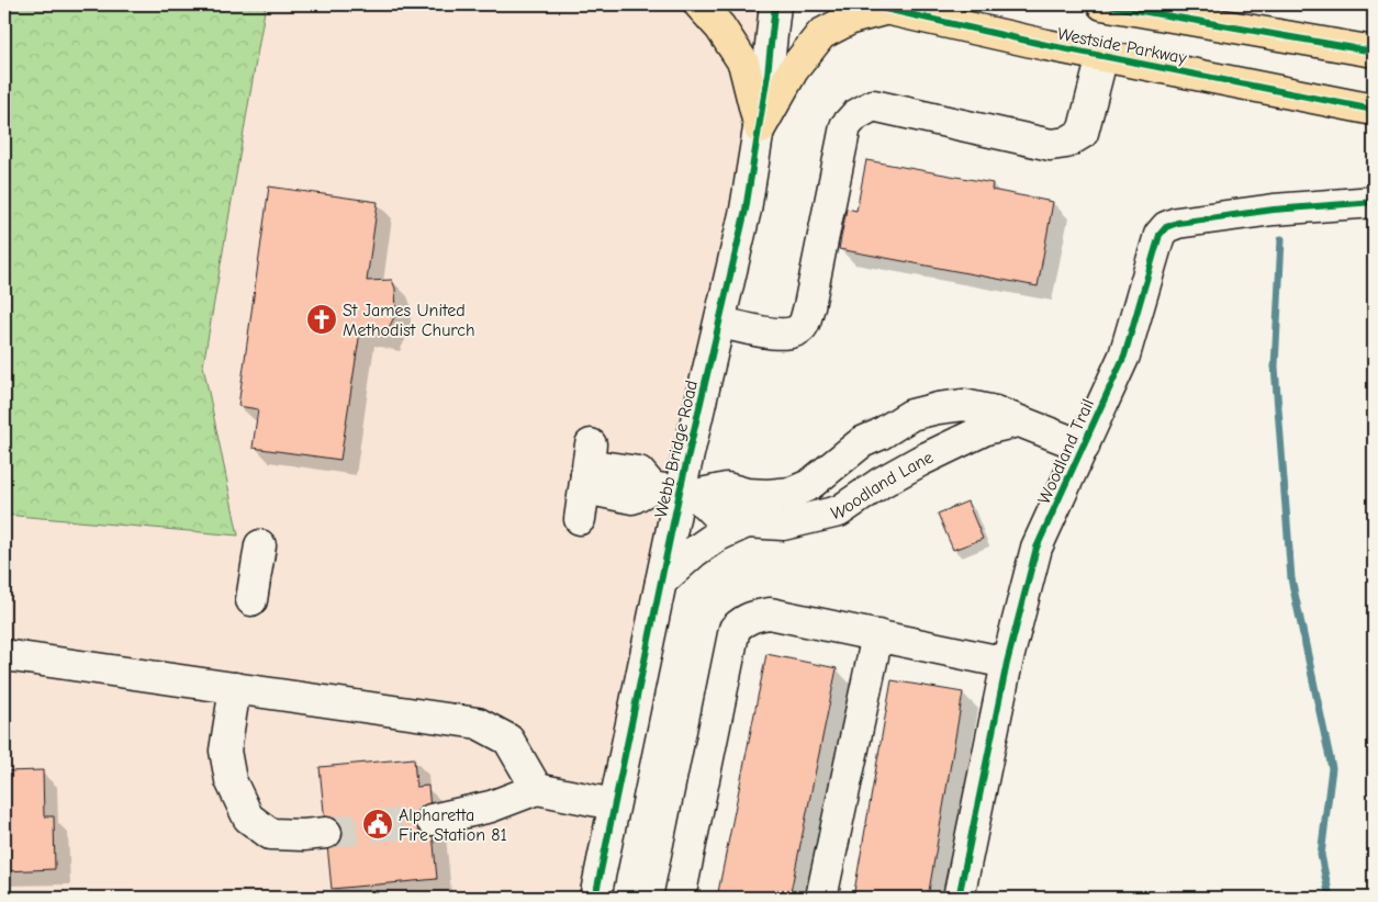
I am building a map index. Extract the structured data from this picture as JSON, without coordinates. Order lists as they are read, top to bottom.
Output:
{
  "streets": {
    "main road": ["Westside Parkway"],
    "street": ["Webb Bridge Road", "Woodland Trail", "Woodland Lane"]
  },
  "crossings": [
    ["Webb Bridge Road", "Woodland Lane"]
  ],
  "places": {
    "church": ["St James United Methodist Church"],
    "public building": ["Alpharetta Fire Station 81"]
  }
}
